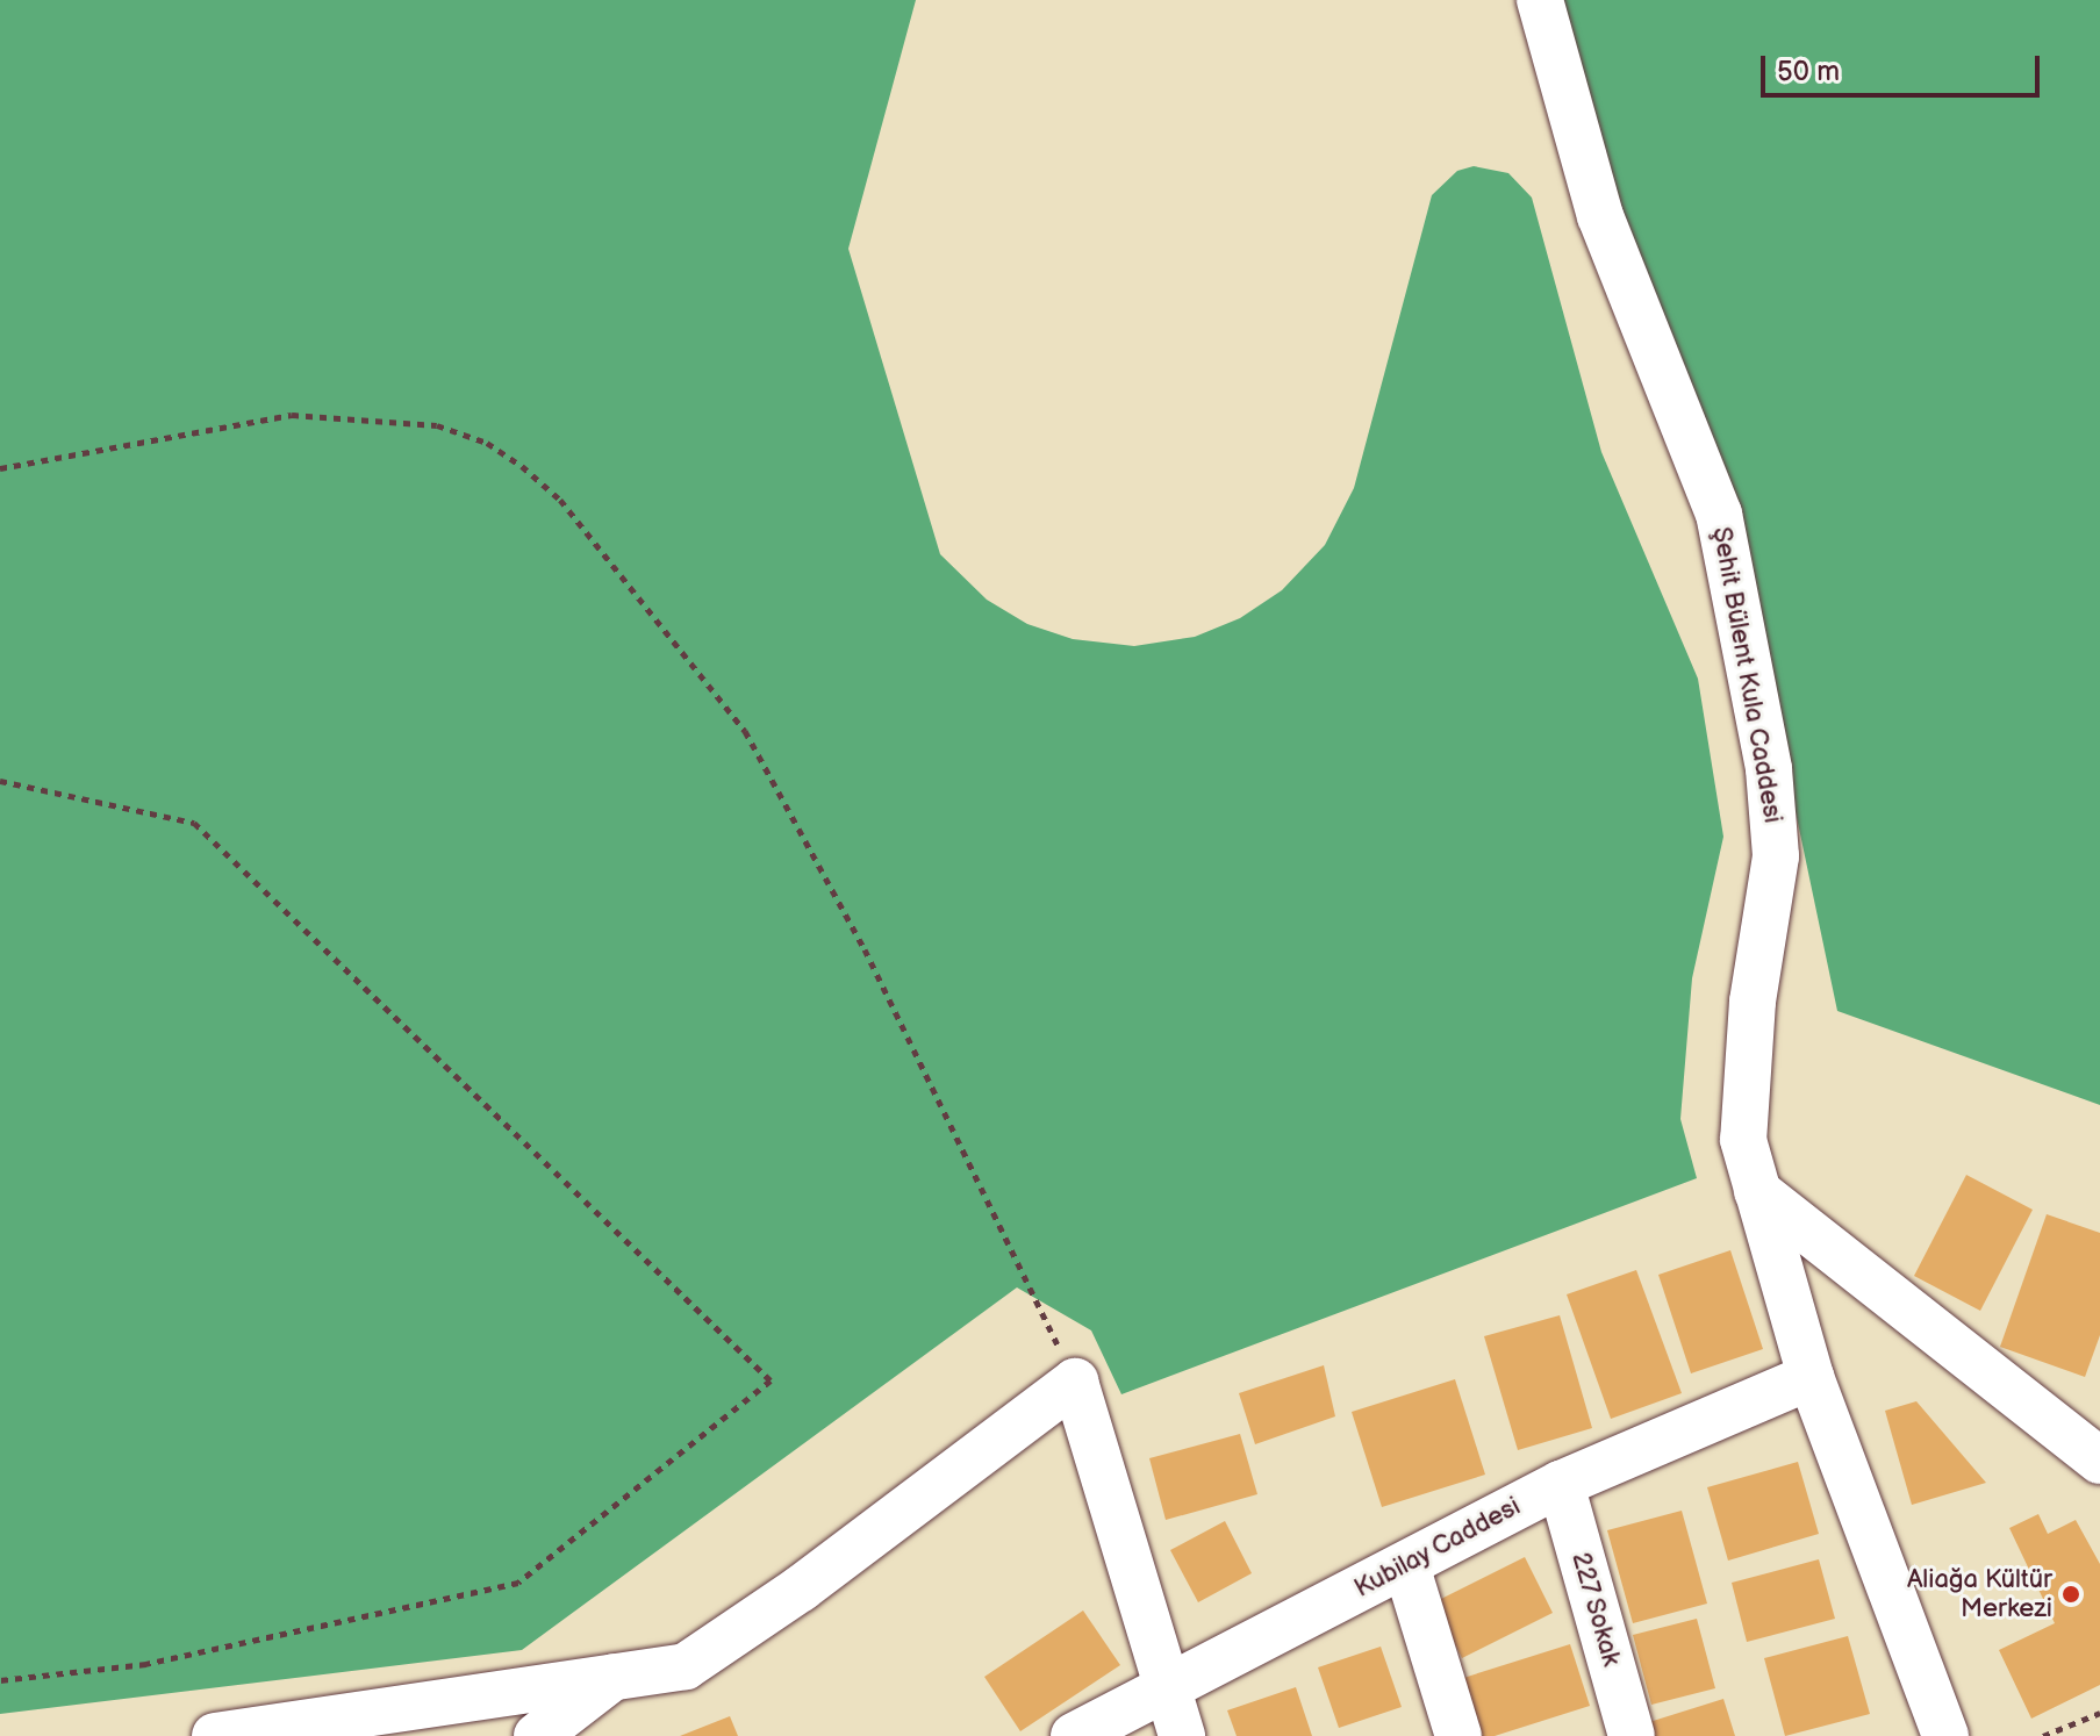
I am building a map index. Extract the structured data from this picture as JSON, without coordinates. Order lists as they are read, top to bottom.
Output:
{
  "streets": {
    "street": ["Şehit Bülent Kula Caddesi", "Kubilay Caddesi", "227 Sokak"]
  },
  "crossings": [
    ["Şehit Bülent Kula Caddesi", "Kubilay Caddesi"],
    ["Kubilay Caddesi", "227 Sokak"]
  ],
  "places": ["Aliağa Kültür Merkezi"],
  "scale_bar": "50 m"
}
